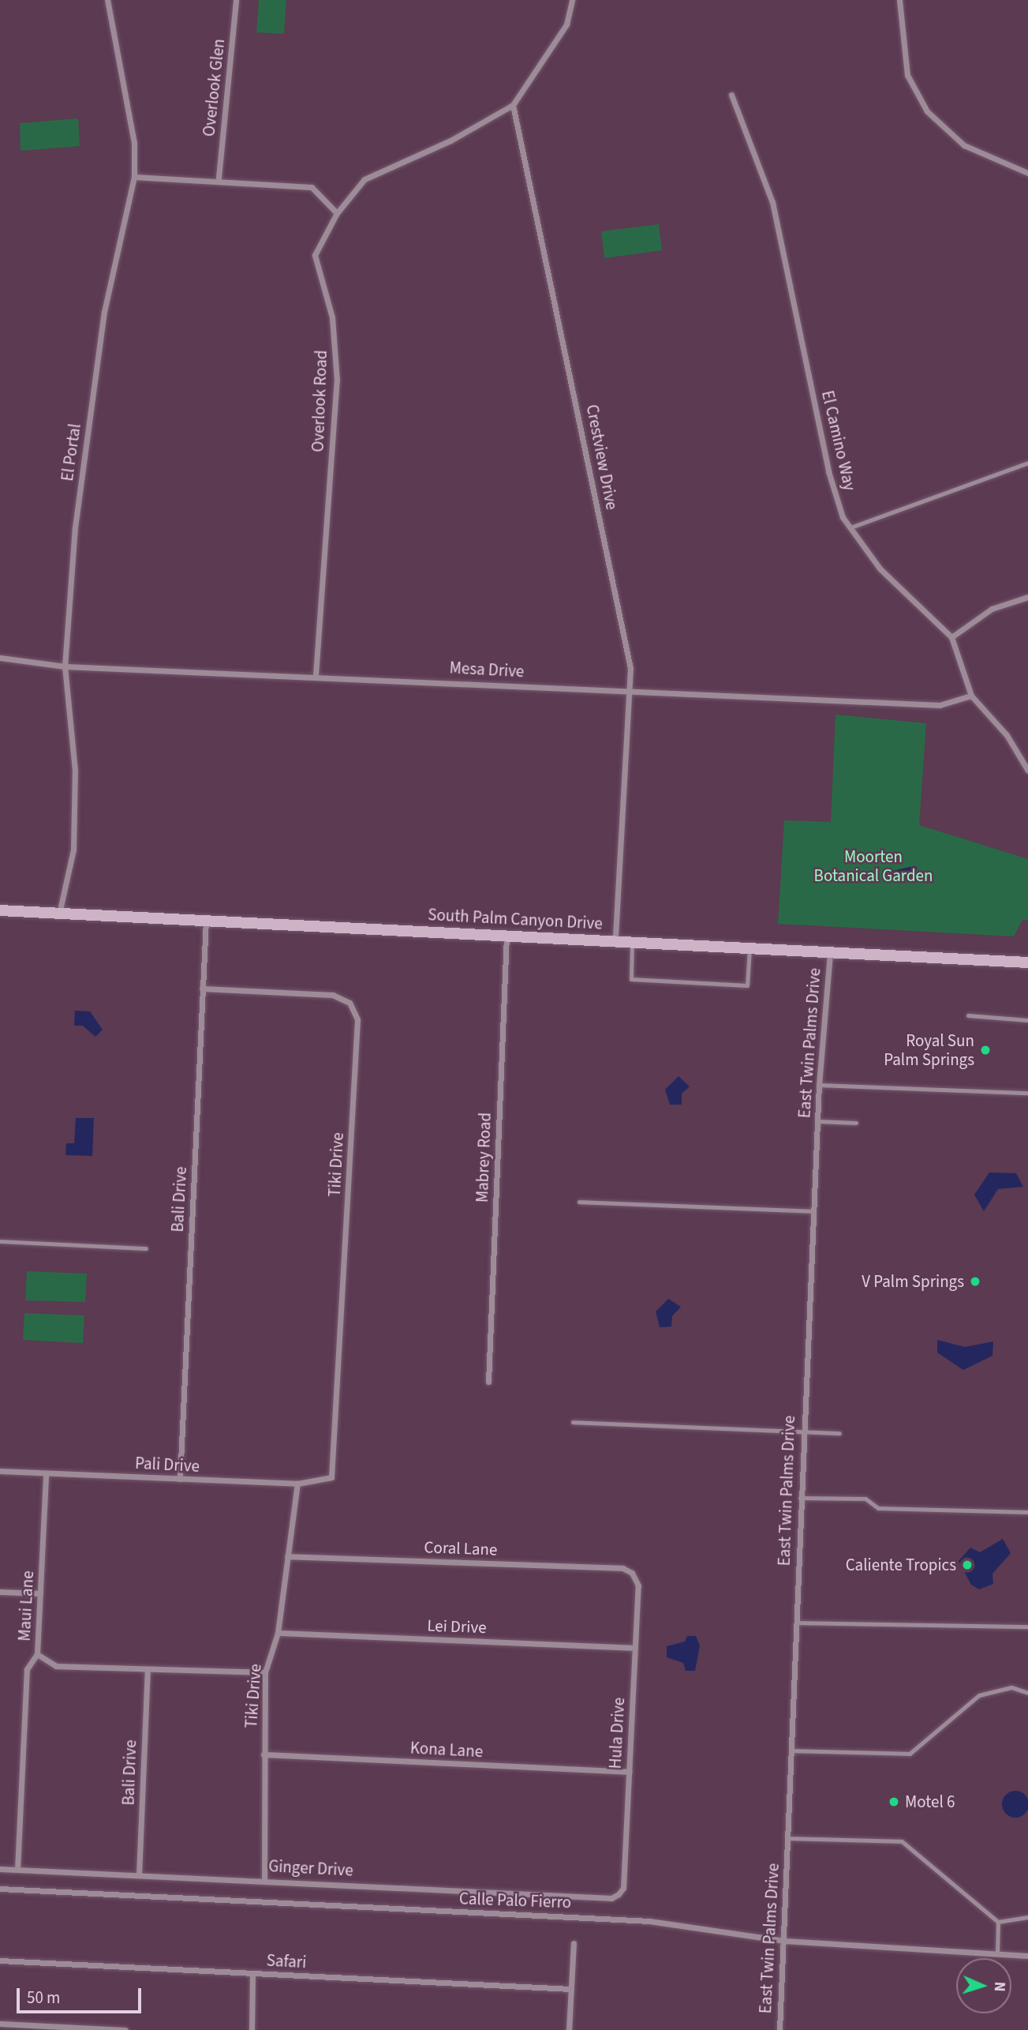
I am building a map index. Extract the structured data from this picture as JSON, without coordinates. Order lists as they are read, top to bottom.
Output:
{
  "streets": {
    "street": [
      "Overlook Glen",
      "Overlook Road",
      "El Camino Way",
      "El Portal",
      "Crestview Drive",
      "Mesa Drive",
      "South Palm Canyon Drive",
      "East Twin Palms Drive",
      "Mabrey Road",
      "Tiki Drive",
      "Bali Drive",
      "Pali Drive",
      "Coral Lane",
      "Maui Lane",
      "Lei Drive",
      "Hula Drive",
      "Kona Lane",
      "Ginger Drive",
      "Calle Palo Fierro",
      "Safari"
    ]
  },
  "crossings": [
    ["Overlook Road", "Crestview Drive"],
    ["Overlook Road", "Mesa Drive"],
    ["El Camino Way", "Mesa Drive"],
    ["El Portal", "Mesa Drive"],
    ["El Portal", "South Palm Canyon Drive"],
    ["Crestview Drive", "Mesa Drive"],
    ["Crestview Drive", "South Palm Canyon Drive"],
    ["South Palm Canyon Drive", "East Twin Palms Drive"],
    ["South Palm Canyon Drive", "Mabrey Road"],
    ["South Palm Canyon Drive", "Bali Drive"],
    ["East Twin Palms Drive", "Calle Palo Fierro"],
    ["Tiki Drive", "Bali Drive"],
    ["Tiki Drive", "Pali Drive"],
    ["Tiki Drive", "Coral Lane"],
    ["Tiki Drive", "Lei Drive"],
    ["Tiki Drive", "Kona Lane"],
    ["Tiki Drive", "Ginger Drive"],
    ["Bali Drive", "Pali Drive"],
    ["Bali Drive", "Ginger Drive"],
    ["Pali Drive", "Maui Lane"],
    ["Coral Lane", "Hula Drive"],
    ["Maui Lane", "Ginger Drive"],
    ["Lei Drive", "Hula Drive"],
    ["Hula Drive", "Kona Lane"],
    ["Hula Drive", "Ginger Drive"]
  ],
  "parks": ["Moorten Botanical Garden"],
  "places": [
    "Royal Sun Palm Springs",
    "V Palm Springs",
    "Caliente Tropics",
    "Motel 6"
  ],
  "scale_bar": "50 m",
  "north": "right"
}
